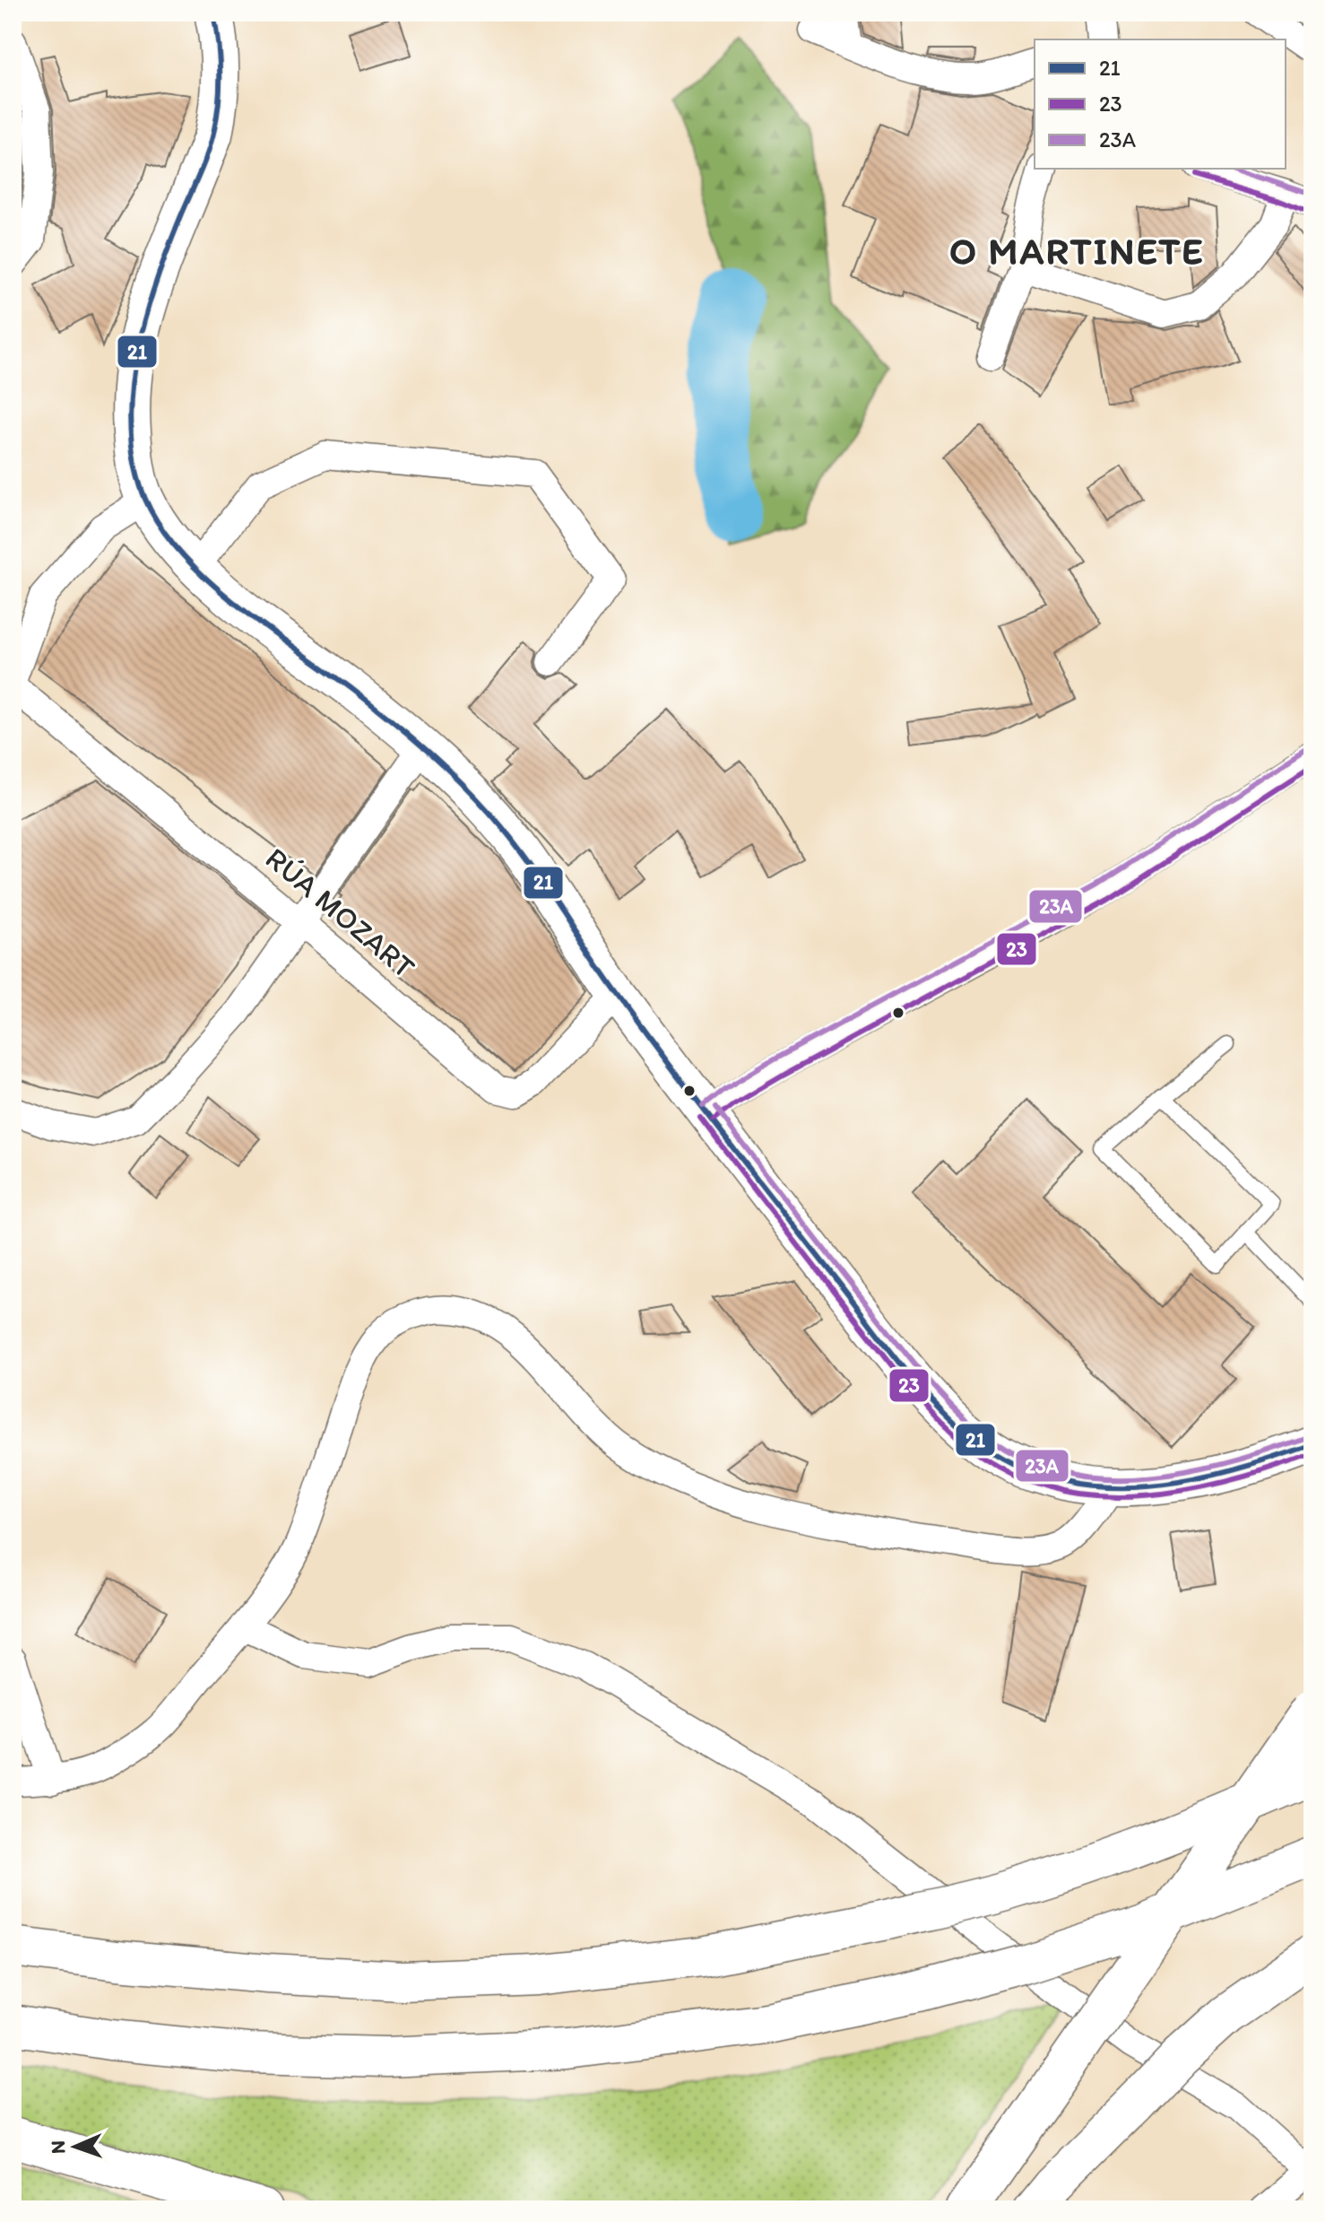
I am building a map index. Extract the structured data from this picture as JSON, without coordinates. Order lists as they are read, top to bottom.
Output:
{
  "streets": {
    "street": ["RÚA MOZART"]
  },
  "districts": ["O MARTINETE"],
  "lines": ["transit line 21", "transit line 23A", "transit line 23"],
  "legend": ["21", "23", "23A"],
  "north": "left"
}
